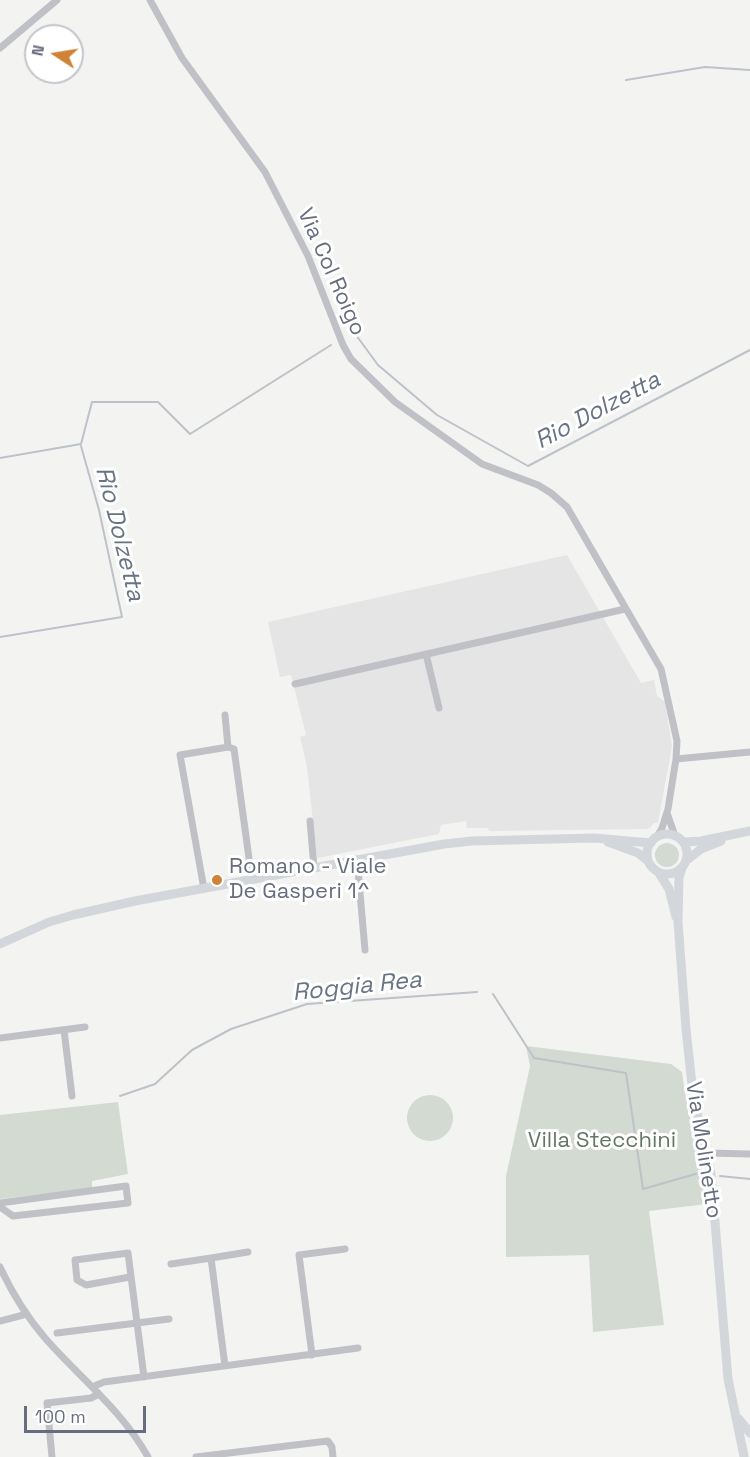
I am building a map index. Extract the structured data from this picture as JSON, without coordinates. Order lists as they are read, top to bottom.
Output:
{
  "streets": {
    "main road": ["Via Molinetto"],
    "street": ["Via Col Roigo"]
  },
  "crossings": [
    ["Via Col Roigo", "Via Molinetto"]
  ],
  "water": ["Rio Dolzetta", "Roggia Rea"],
  "parks": ["Villa Stecchini"],
  "places": ["Romano - Viale De Gasperi 1^"],
  "scale_bar": "100 m",
  "north": "left"
}
